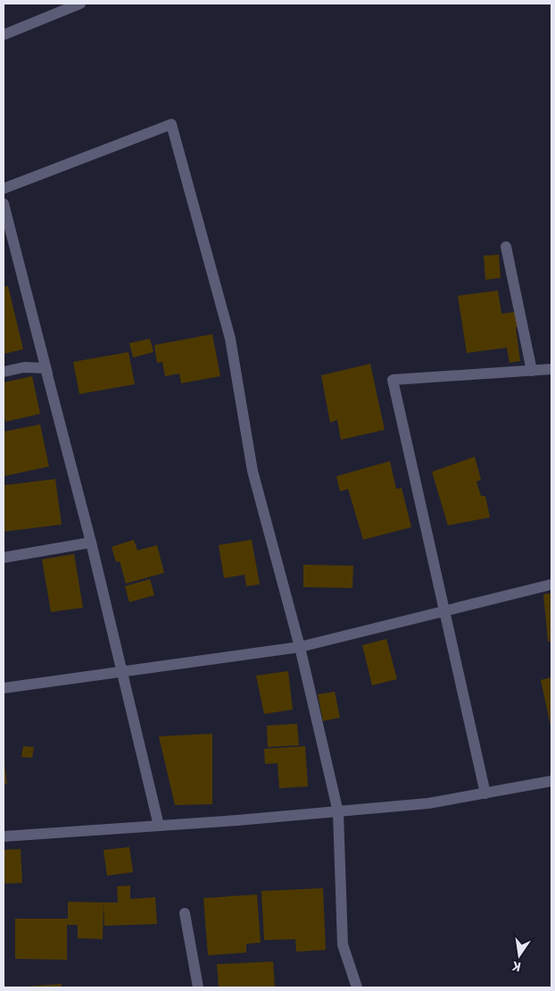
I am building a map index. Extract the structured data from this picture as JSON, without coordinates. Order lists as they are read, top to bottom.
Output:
{
  "north": "bottom"
}
